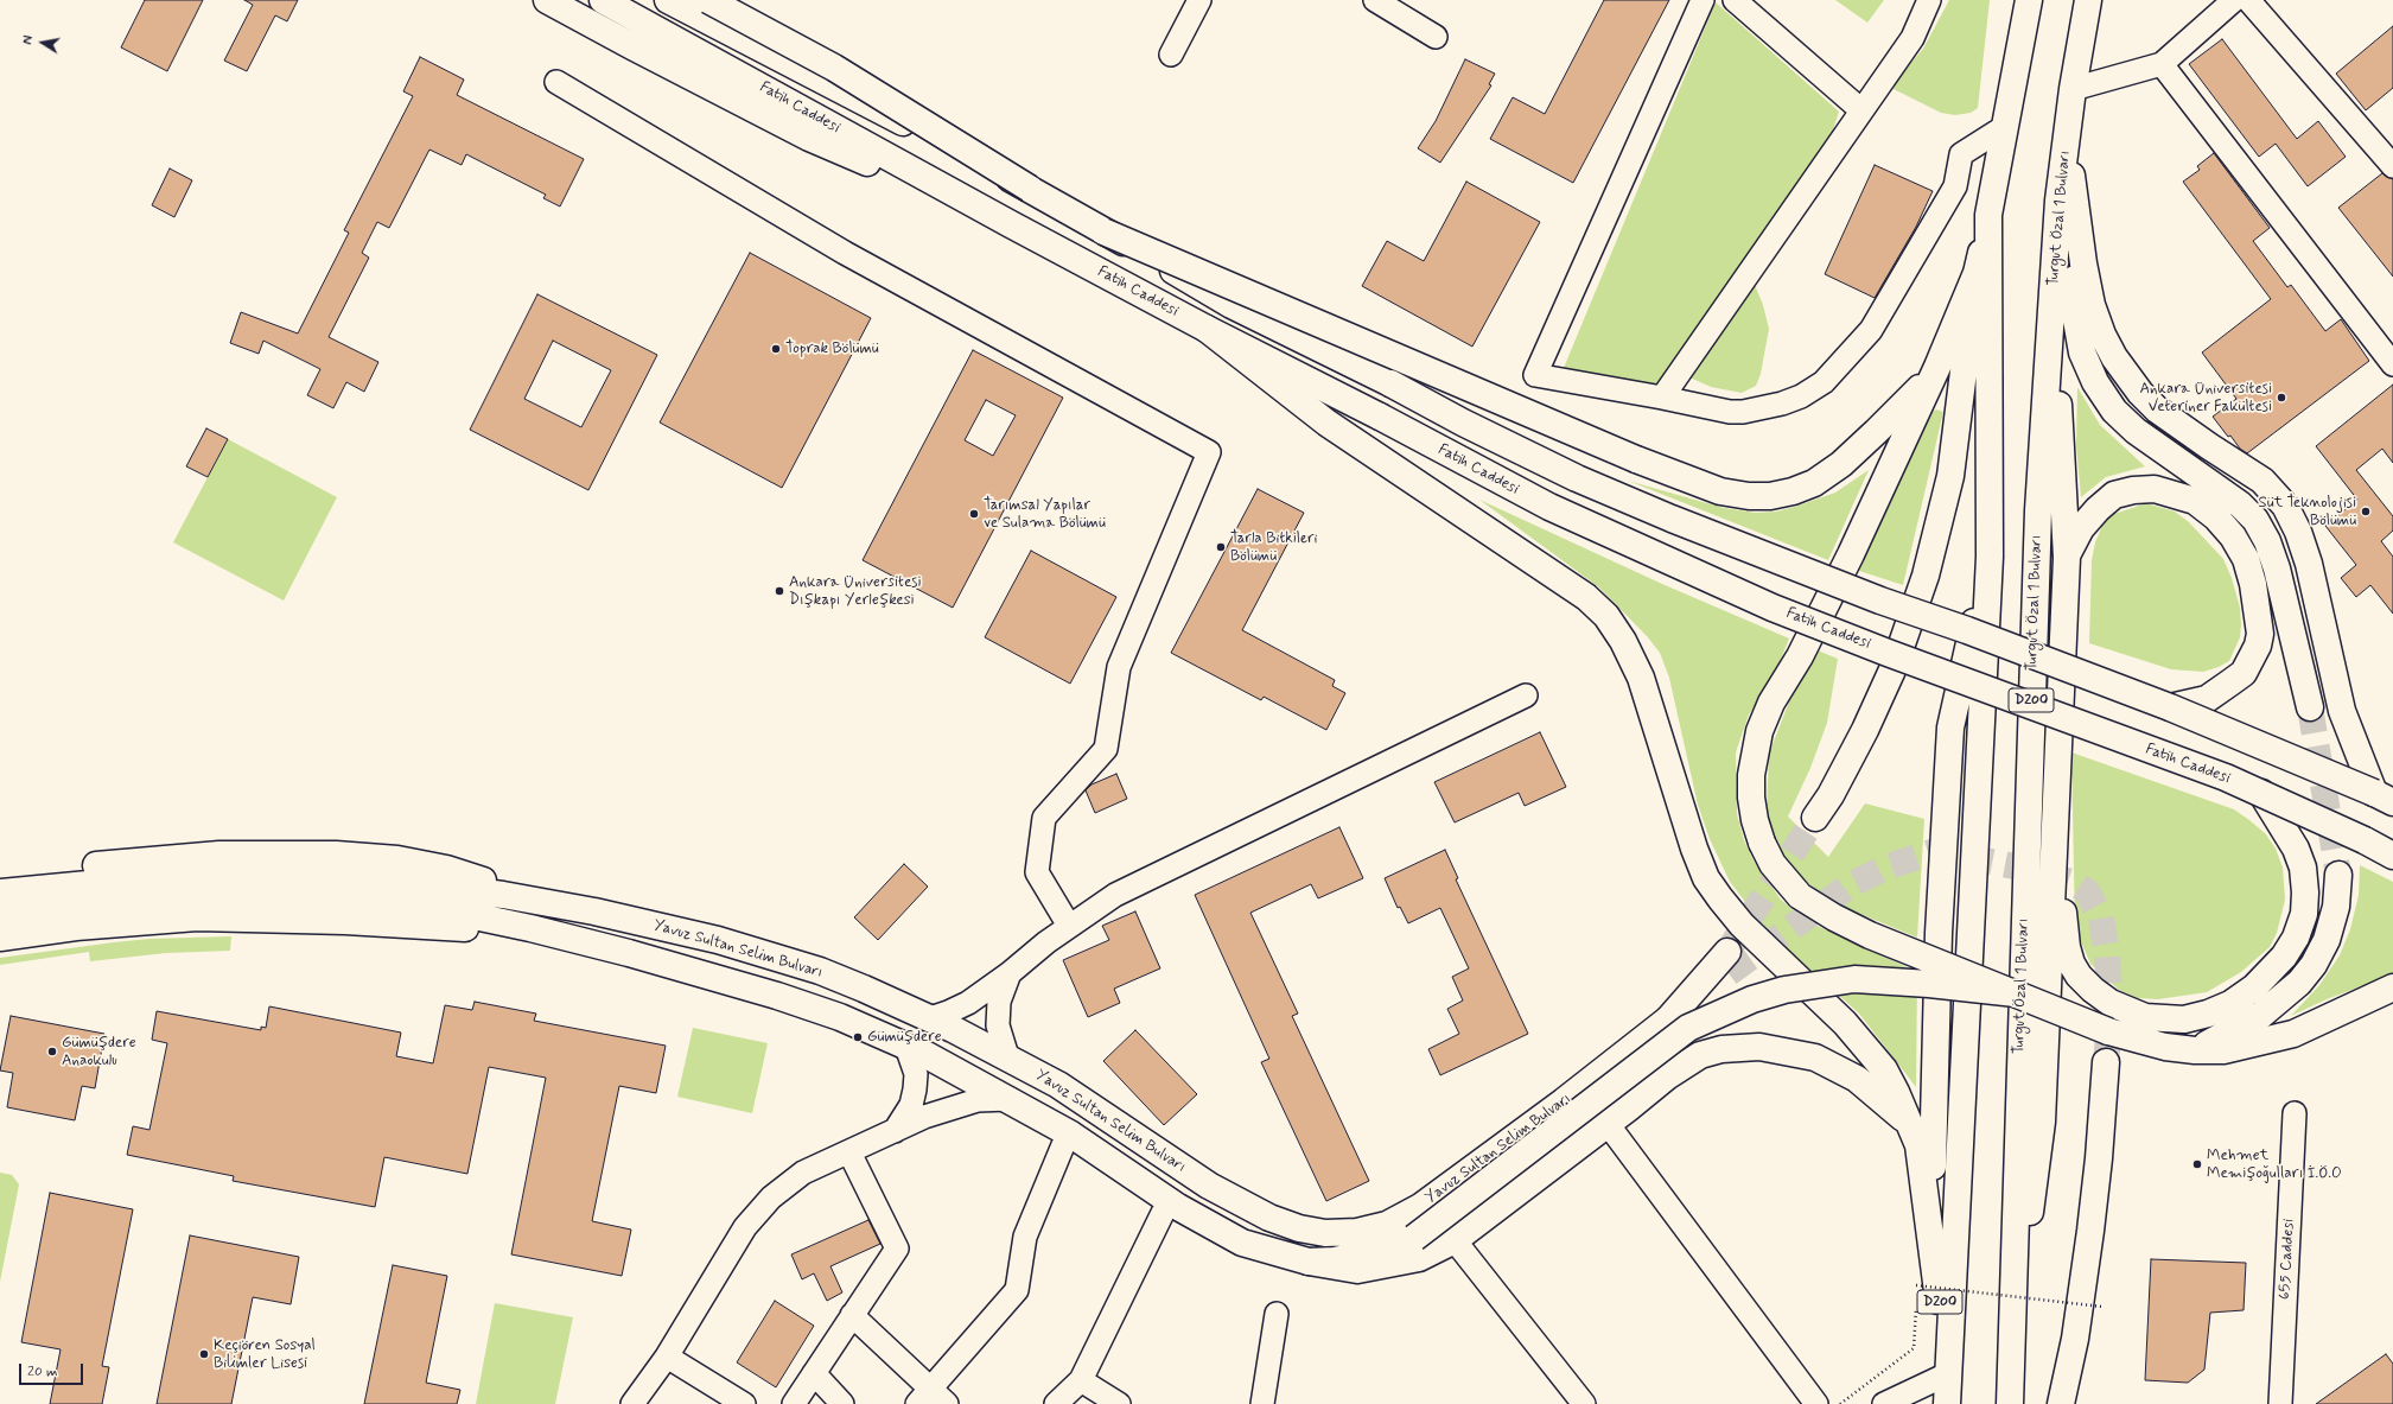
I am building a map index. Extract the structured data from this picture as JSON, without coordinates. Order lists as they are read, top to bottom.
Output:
{
  "streets": {
    "main road": [
      "Fatih Caddesi",
      "Turgut Özal 1 Bulvarı",
      "D200",
      "Yavuz Sultan Selim Bulvarı"
    ],
    "street": ["655 Caddesi"]
  },
  "places": [
    "Toprak Bölümü",
    "Ankara Üniversitesi Veteriner Fakültesi",
    "Süt Teknolojisi Bölümü",
    "Tarımsal Yapılar ve Sulama Bölümü",
    "Tarla Bitkileri Bölümü",
    "Ankara Üniversitesi Dışkapı Yerleşkesi",
    "Gümüşdere",
    "Gümüşdere Anaokulu",
    "Mehmet Memişoğulları İ.Ö.O",
    "Keçiören Sosyal Bilimler Lisesi"
  ],
  "scale_bar": "20 m",
  "north": "left"
}
